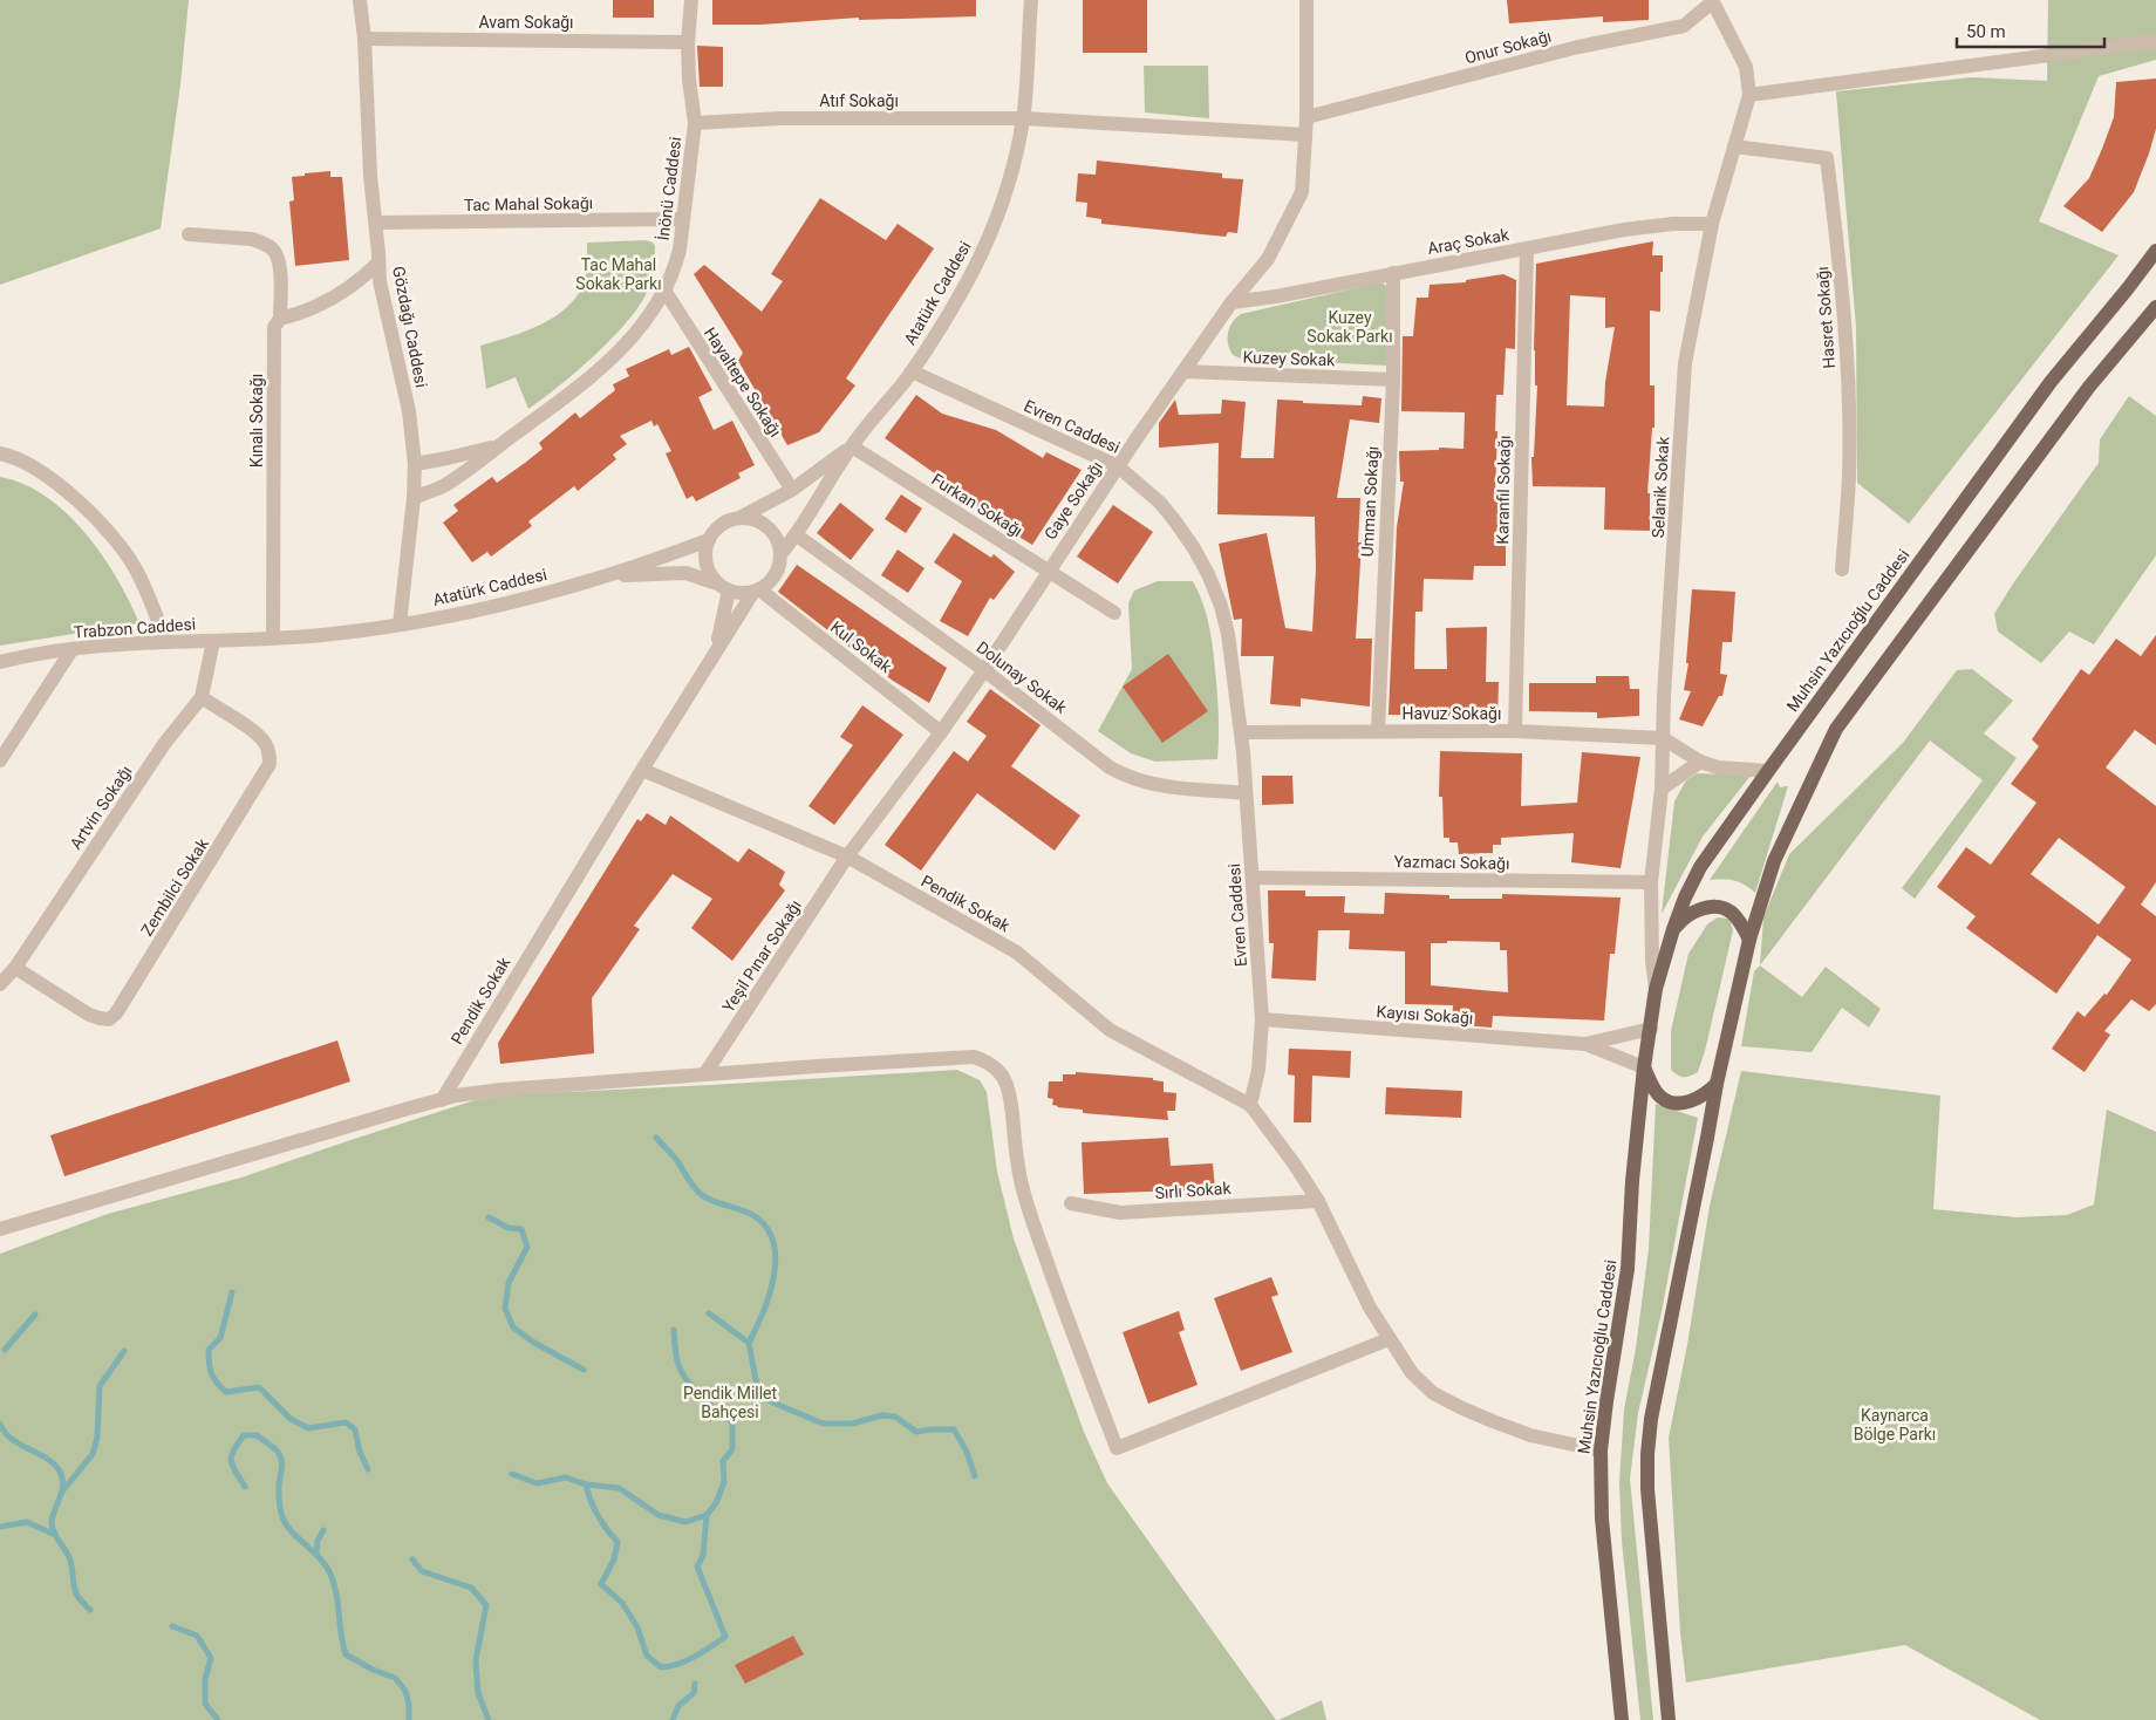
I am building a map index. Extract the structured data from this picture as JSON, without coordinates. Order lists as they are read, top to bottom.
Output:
{
  "streets": {
    "main road": ["Muhsin Yazıcıoğlu Caddesi"],
    "street": [
      "Avam Sokağı",
      "Onur Sokağı",
      "Atıf Sokağı",
      "İnönü Caddesi",
      "Tac Mahal Sokağı",
      "Araç Sokak",
      "Atatürk Caddesi",
      "Hasret Sokağı",
      "Gözdağı Caddesi",
      "Kuzey Sokak",
      "Hayaltepe Sokağı",
      "Kınalı Sokağı",
      "Evren Caddesi",
      "Selanik Sokak",
      "Karanfil Sokağı",
      "Gaye Sokağı",
      "Umman Sokağı",
      "Furkan Sokağı",
      "Trabzon Caddesi",
      "Kul Sokak",
      "Dolunay Sokak",
      "Havuz Sokağı",
      "Artvin Sokağı",
      "Yazmacı Sokağı",
      "Zembilci Sokak",
      "Pendik Sokak",
      "Yeşil Pınar Sokağı",
      "Kayısı Sokağı",
      "Sırlı Sokak"
    ]
  },
  "crossings": [
    ["Avam Sokağı", "İnönü Caddesi"],
    ["Avam Sokağı", "Gözdağı Caddesi"],
    ["Onur Sokağı", "Selanik Sokak"],
    ["Onur Sokağı", "Gaye Sokağı"],
    ["Atıf Sokağı", "İnönü Caddesi"],
    ["Atıf Sokağı", "Atatürk Caddesi"],
    ["İnönü Caddesi", "Tac Mahal Sokağı"],
    ["İnönü Caddesi", "Gözdağı Caddesi"],
    ["İnönü Caddesi", "Hayaltepe Sokağı"],
    ["Tac Mahal Sokağı", "Gözdağı Caddesi"],
    ["Araç Sokak", "Selanik Sokak"],
    ["Araç Sokak", "Karanfil Sokağı"],
    ["Araç Sokak", "Gaye Sokağı"],
    ["Araç Sokak", "Umman Sokağı"],
    ["Atatürk Caddesi", "Gözdağı Caddesi"],
    ["Atatürk Caddesi", "Hayaltepe Sokağı"],
    ["Atatürk Caddesi", "Kınalı Sokağı"],
    ["Atatürk Caddesi", "Evren Caddesi"],
    ["Atatürk Caddesi", "Furkan Sokağı"],
    ["Atatürk Caddesi", "Trabzon Caddesi"],
    ["Atatürk Caddesi", "Kul Sokak"],
    ["Atatürk Caddesi", "Dolunay Sokak"],
    ["Atatürk Caddesi", "Pendik Sokak"],
    ["Hasret Sokağı", "Selanik Sokak"],
    ["Kuzey Sokak", "Gaye Sokağı"],
    ["Kuzey Sokak", "Umman Sokağı"],
    ["Kınalı Sokağı", "Trabzon Caddesi"],
    ["Evren Caddesi", "Gaye Sokağı"],
    ["Evren Caddesi", "Dolunay Sokak"],
    ["Evren Caddesi", "Havuz Sokağı"],
    ["Evren Caddesi", "Yazmacı Sokağı"],
    ["Evren Caddesi", "Pendik Sokak"],
    ["Evren Caddesi", "Kayısı Sokağı"],
    ["Selanik Sokak", "Muhsin Yazıcıoğlu Caddesi"],
    ["Selanik Sokak", "Havuz Sokağı"],
    ["Selanik Sokak", "Yazmacı Sokağı"],
    ["Karanfil Sokağı", "Havuz Sokağı"],
    ["Gaye Sokağı", "Furkan Sokağı"],
    ["Gaye Sokağı", "Kul Sokak"],
    ["Gaye Sokağı", "Dolunay Sokak"],
    ["Gaye Sokağı", "Pendik Sokak"],
    ["Gaye Sokağı", "Yeşil Pınar Sokağı"],
    ["Umman Sokağı", "Havuz Sokağı"],
    ["Trabzon Caddesi", "Artvin Sokağı"],
    ["Kul Sokak", "Pendik Sokak"],
    ["Artvin Sokağı", "Zembilci Sokak"],
    ["Pendik Sokak", "Yeşil Pınar Sokağı"]
  ],
  "parks": [
    "Tac Mahal Sokak Parkı",
    "Kuzey Sokak Parkı",
    "Pendik Millet Bahçesi",
    "Kaynarca Bölge Parkı"
  ],
  "scale_bar": "50 m"
}
